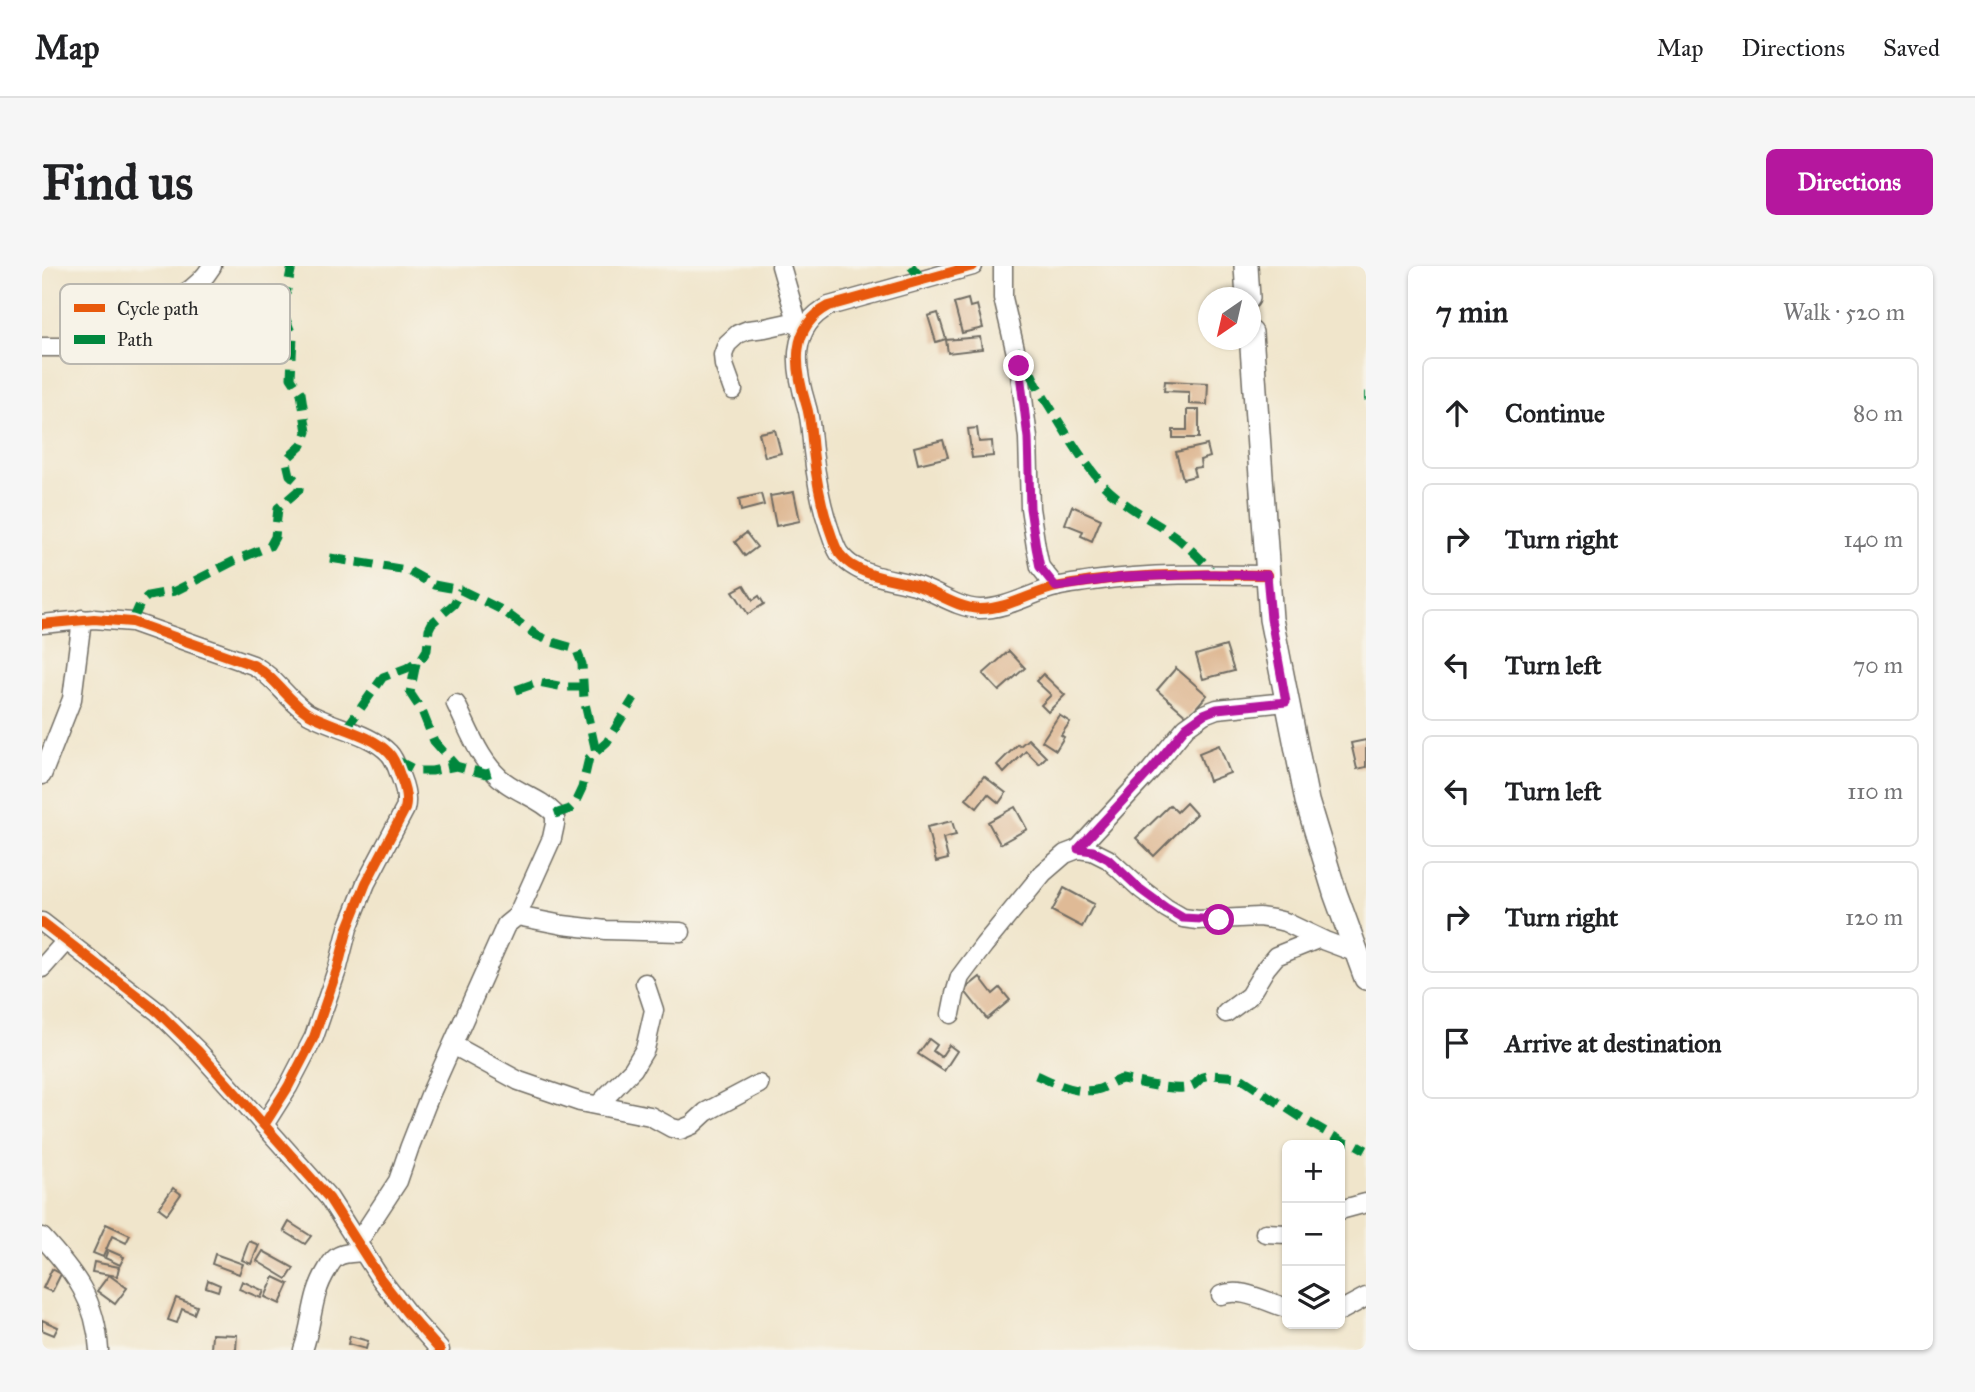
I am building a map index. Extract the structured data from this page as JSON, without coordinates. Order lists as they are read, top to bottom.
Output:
{
  "legend": ["Cycle path", "Path"],
  "north": "bottom left",
  "page": {
    "header": "Map",
    "nav": ["Map", "Directions", "Saved"],
    "buttons": "Directions",
    "title": "Find us",
    "heading": ["7 min", "Walk · 520 m"],
    "list": [
      ["Continue", "80 m"],
      ["Turn right", "140 m"],
      ["Turn left", "70 m"],
      ["Turn left", "110 m"],
      ["Turn right", "120 m"],
      "Arrive at destination"
    ],
    "map_buttons": ["+", "−"]
  }
}
